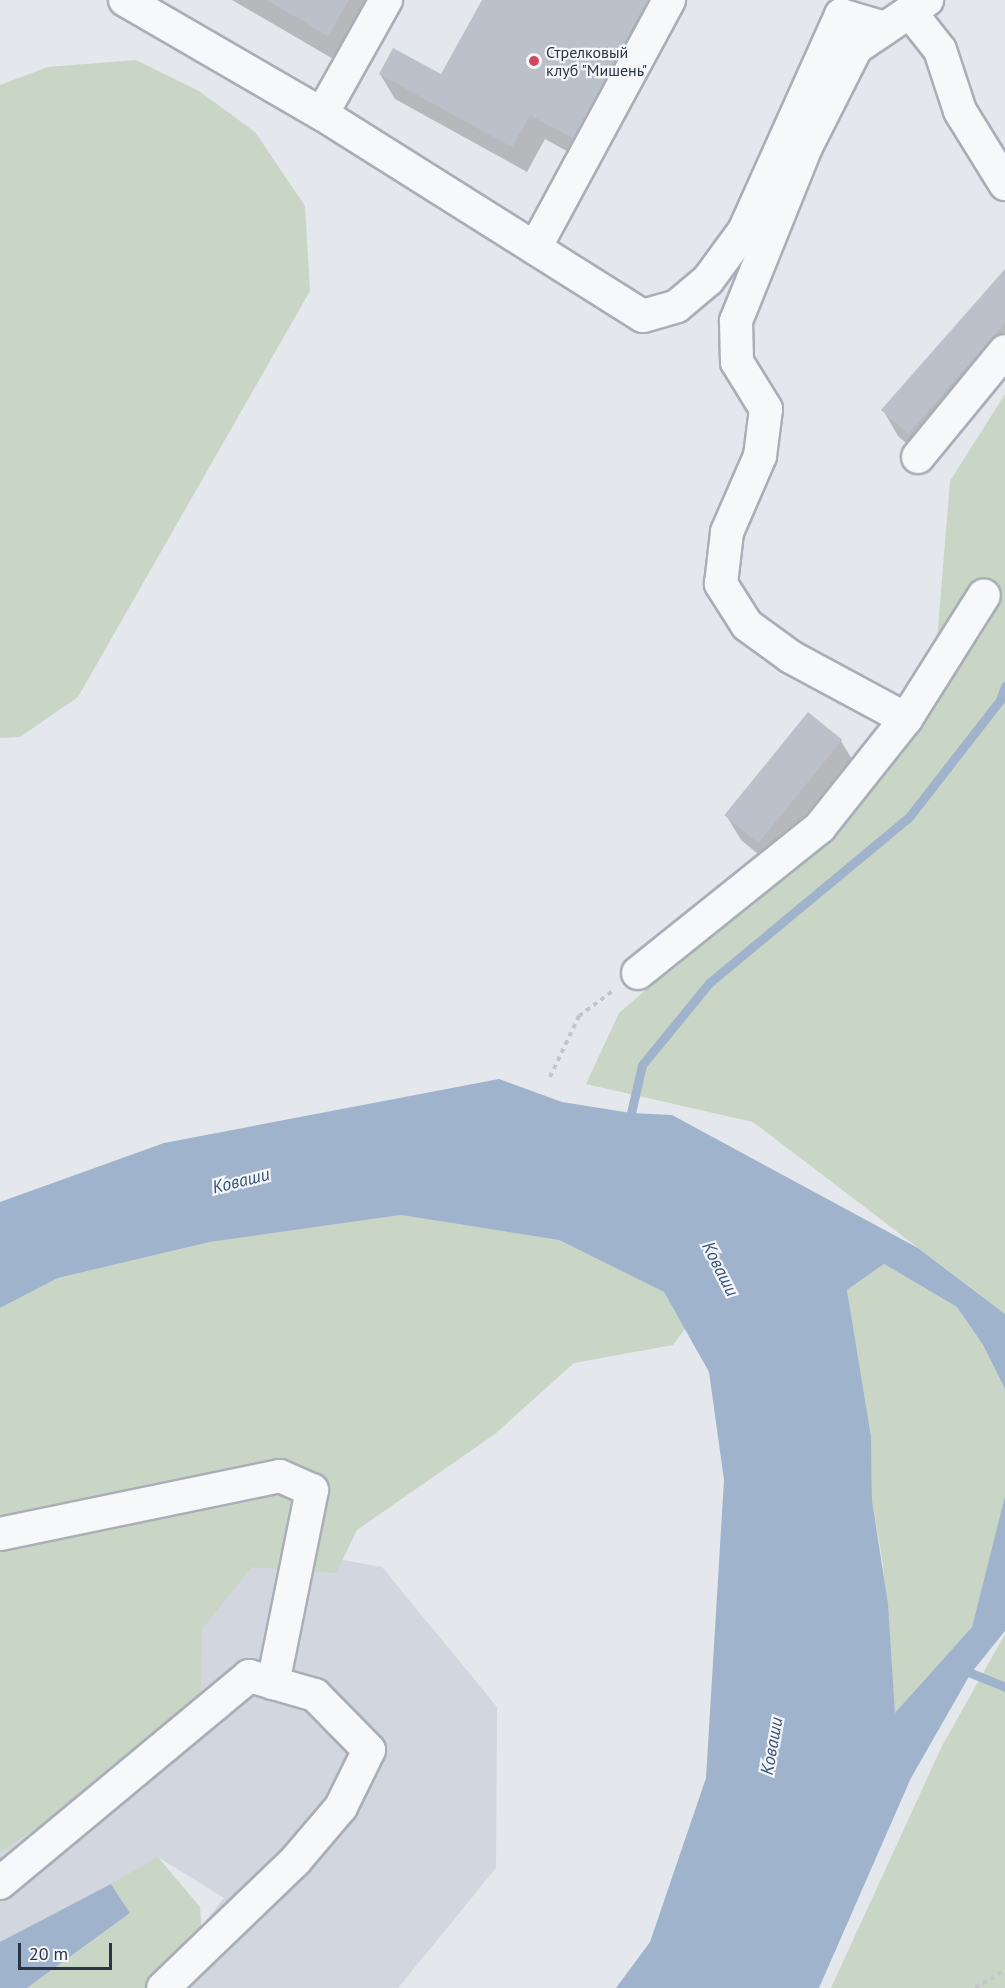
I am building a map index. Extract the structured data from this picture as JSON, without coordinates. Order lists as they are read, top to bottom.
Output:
{
  "water": ["Коваши"],
  "places": ["Стрелковый клуб \"Мишень\""],
  "scale_bar": "20 m"
}
